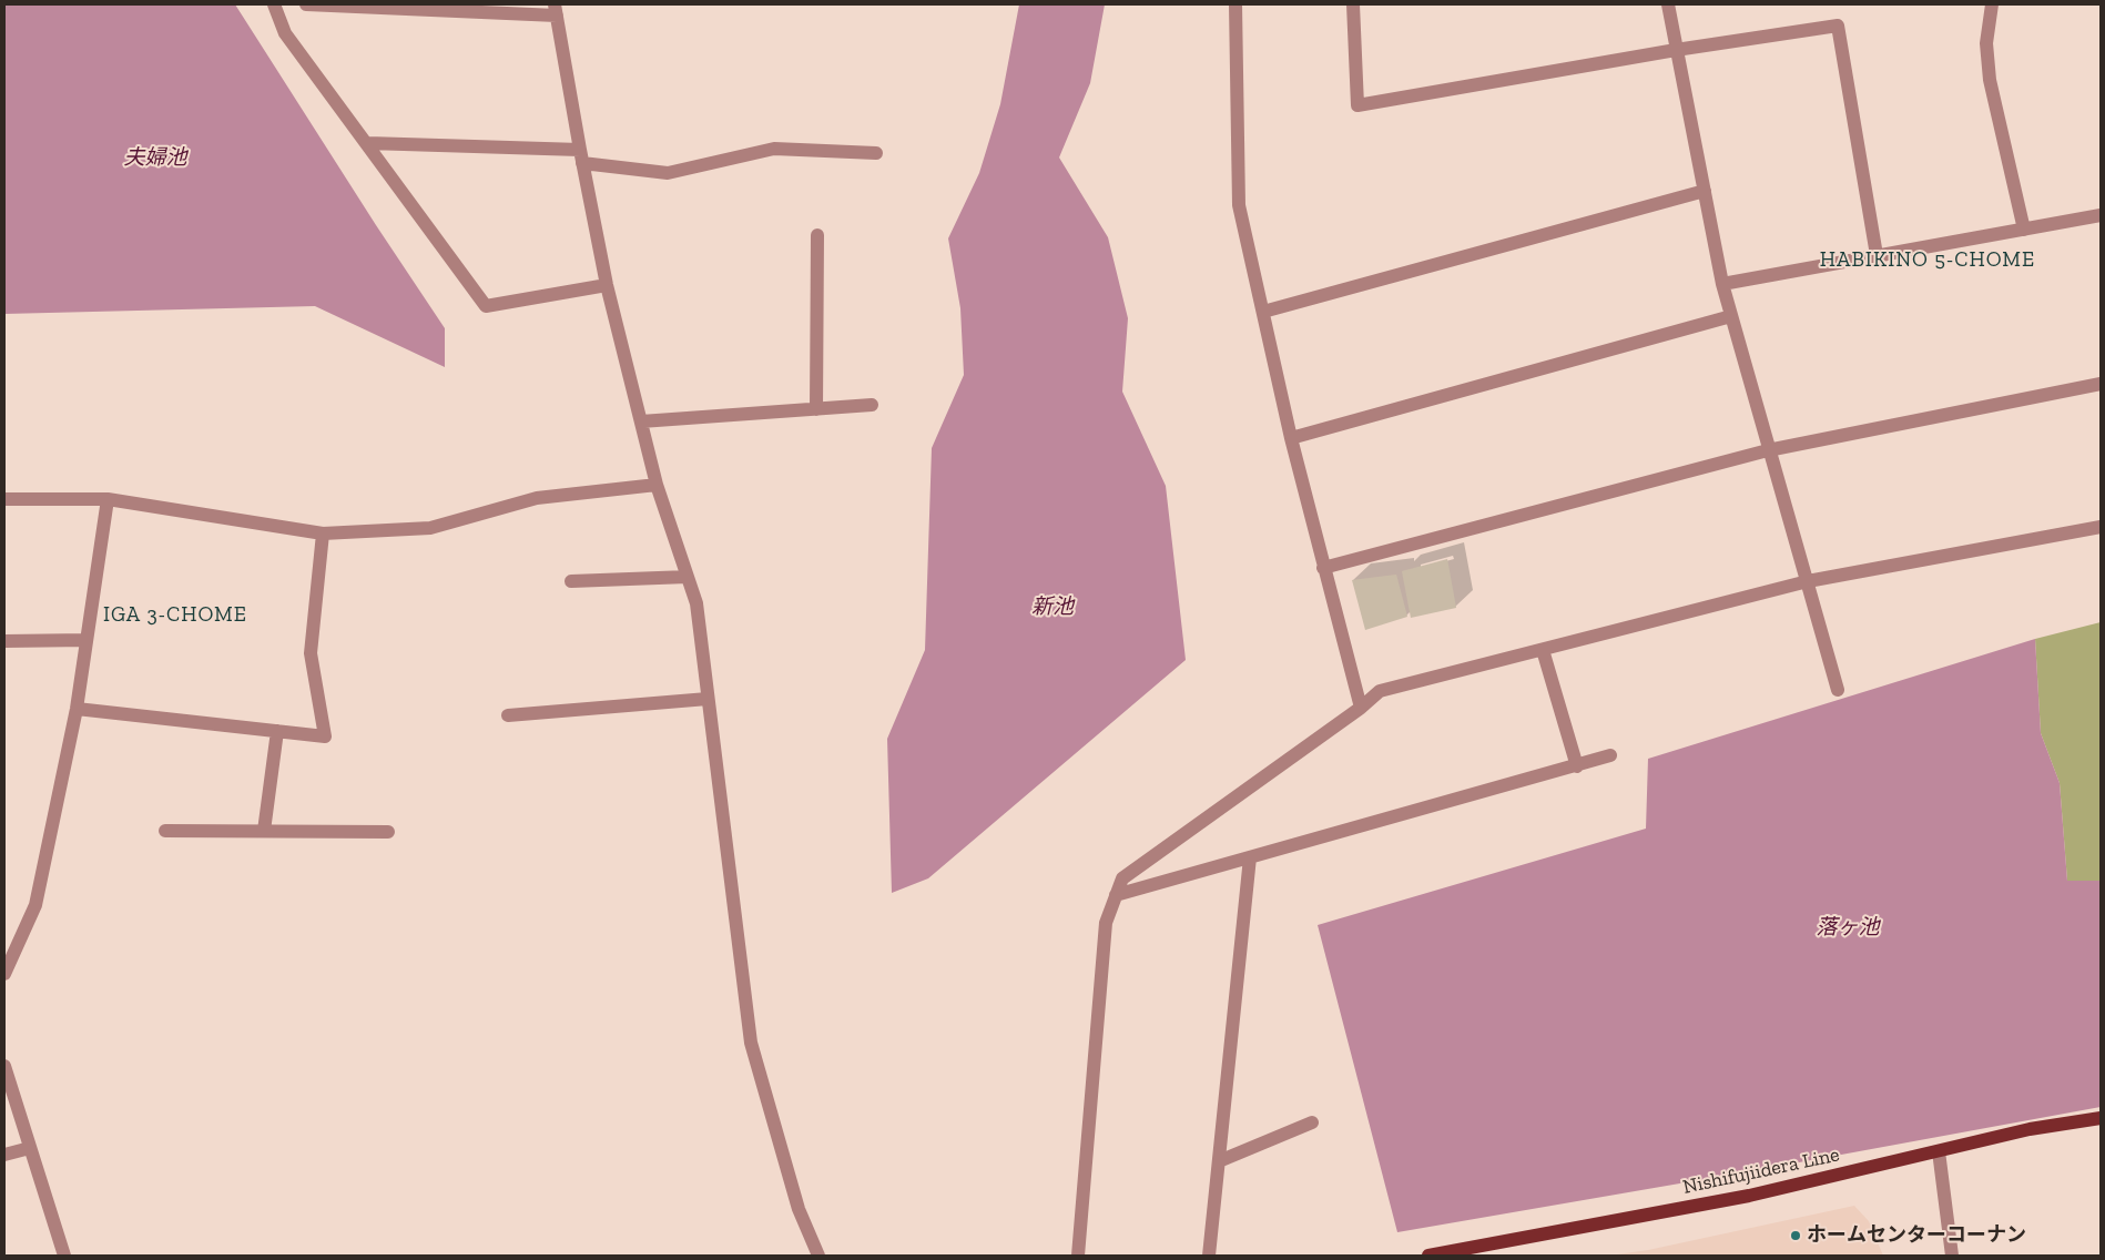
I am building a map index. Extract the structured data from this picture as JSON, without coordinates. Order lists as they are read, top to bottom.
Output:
{
  "streets": {
    "main road": ["Nishifujiidera Line"]
  },
  "districts": ["HABIKINO 5-CHOME", "IGA 3-CHOME"],
  "water": ["夫婦池", "新池", "落ヶ池"],
  "places": ["ホームセンターコーナン"]
}
